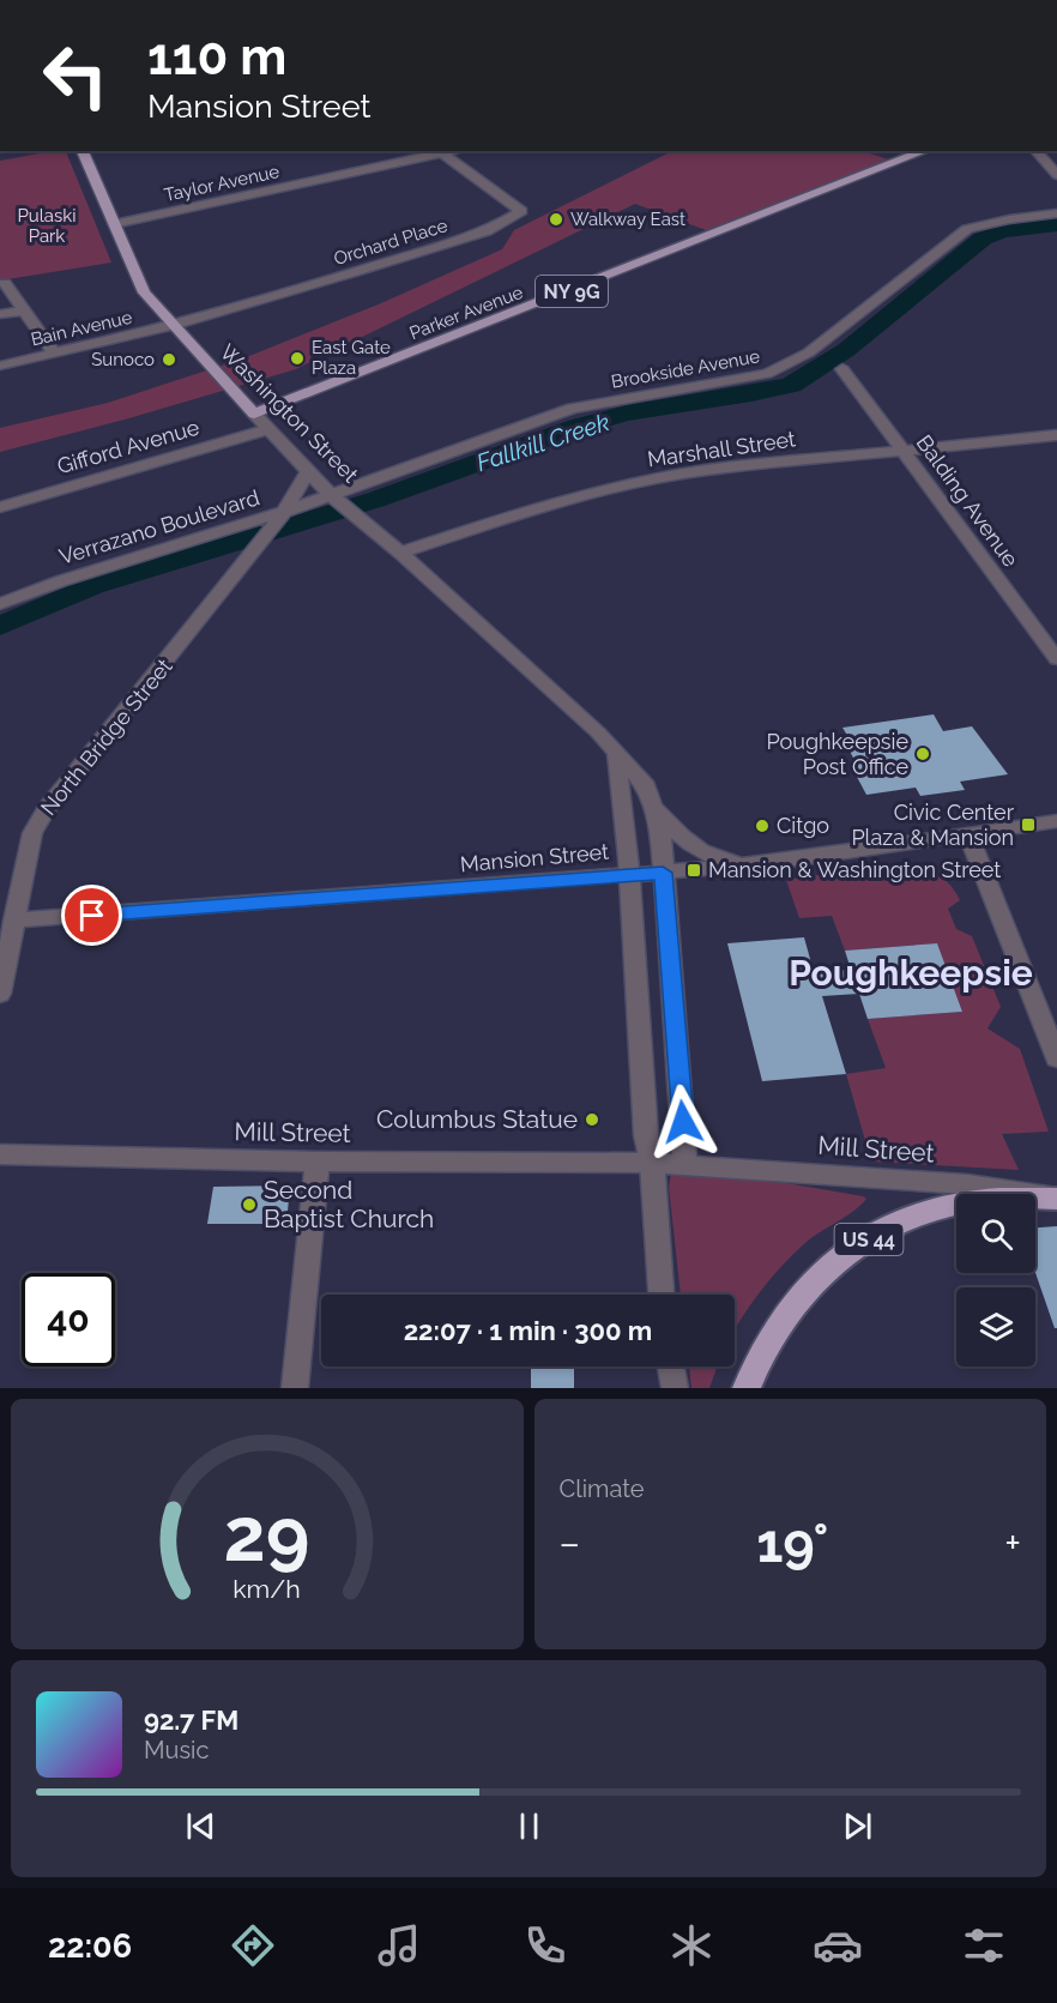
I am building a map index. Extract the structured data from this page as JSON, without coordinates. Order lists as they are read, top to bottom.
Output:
{
  "streets": {
    "highway": ["US 44"],
    "main road": ["NY 9G", "Parker Avenue", "Washington Street"],
    "street": [
      "Taylor Avenue",
      "Orchard Place",
      "Bain Avenue",
      "Brookside Avenue",
      "Gifford Avenue",
      "Marshall Street",
      "Balding Avenue",
      "Verrazano Boulevard",
      "North Bridge Street",
      "Mansion Street",
      "Mill Street"
    ]
  },
  "crossings": [
    ["Taylor Avenue", "Orchard Place"],
    ["Taylor Avenue", "Washington Street"],
    ["Orchard Place", "Bain Avenue"],
    ["Orchard Place", "Washington Street"],
    ["Parker Avenue", "Washington Street"],
    ["Bain Avenue", "Washington Street"],
    ["Brookside Avenue", "Washington Street"],
    ["Brookside Avenue", "Verrazano Boulevard"],
    ["Washington Street", "Gifford Avenue"],
    ["Washington Street", "Marshall Street"],
    ["Washington Street", "Verrazano Boulevard"],
    ["Washington Street", "North Bridge Street"],
    ["Washington Street", "Mansion Street"],
    ["Washington Street", "Mill Street"],
    ["Marshall Street", "Balding Avenue"],
    ["Verrazano Boulevard", "North Bridge Street"],
    ["North Bridge Street", "Mansion Street"],
    ["Mill Street", "US 44"]
  ],
  "districts": ["Poughkeepsie"],
  "water": ["Fallkill Creek"],
  "parks": ["Pulaski Park"],
  "places": {
    "other": [
      "Walkway East",
      "East Gate Plaza",
      "Sunoco",
      "Poughkeepsie Post Office",
      "Citgo",
      "Columbus Statue",
      "Second Baptist Church"
    ],
    "transit": ["Civic Center Plaza & Mansion", "Mansion & Washington Street"]
  },
  "page": {
    "turn": ["110 m", "Mansion Street"],
    "limit": "40",
    "trip": "22:07 · 1 min · 300 m",
    "tile": "Climate",
    "heat": ["−", "19°", "+"],
    "song": ["92.7 FM", "Music"],
    "tabs": "22:06",
    "gauge": ["29", "km/h"]
  }
}
